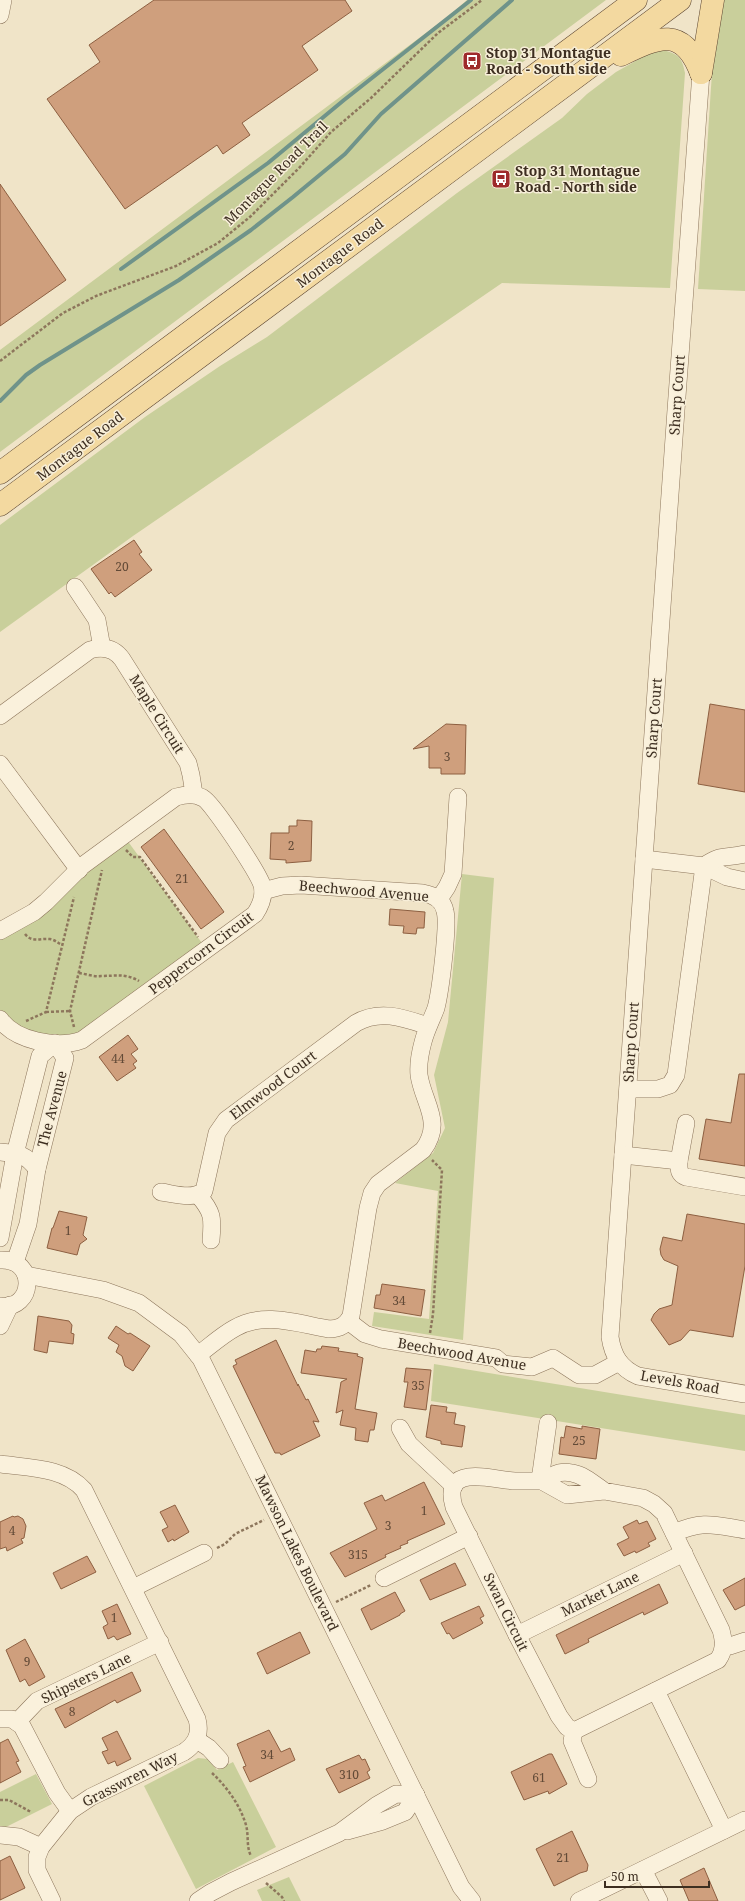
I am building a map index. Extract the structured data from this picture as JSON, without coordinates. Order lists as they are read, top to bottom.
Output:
{
  "streets": {
    "main road": ["Montague Road"],
    "street": [
      "Sharp Court",
      "Maple Circuit",
      "Beechwood Avenue",
      "Peppercorn Circuit",
      "Elmwood Court",
      "The Avenue",
      "Levels Road",
      "Mawson Lakes Boulevard",
      "Market Lane",
      "Swan Circuit",
      "Shipsters Lane",
      "Grasswren Way"
    ],
    "path": ["Montague Road Trail"]
  },
  "crossings": [
    ["Sharp Court", "Beechwood Avenue"],
    ["Sharp Court", "Levels Road"],
    ["Beechwood Avenue", "Peppercorn Circuit"],
    ["Beechwood Avenue", "Elmwood Court"],
    ["Beechwood Avenue", "Levels Road"],
    ["Peppercorn Circuit", "The Avenue"],
    ["Market Lane", "Swan Circuit"]
  ],
  "places": {
    "bus stop": ["Stop 31 Montague Road - South side", "Stop 31 Montague Road - North side"]
  },
  "house_numbers": [
    "20",
    "3",
    "2",
    "21",
    "44",
    "1",
    "34",
    "35",
    "25",
    "1",
    "3",
    "4",
    "315",
    "1",
    "9",
    "8",
    "34",
    "310",
    "61",
    "21"
  ],
  "scale_bar": "50 m"
}
